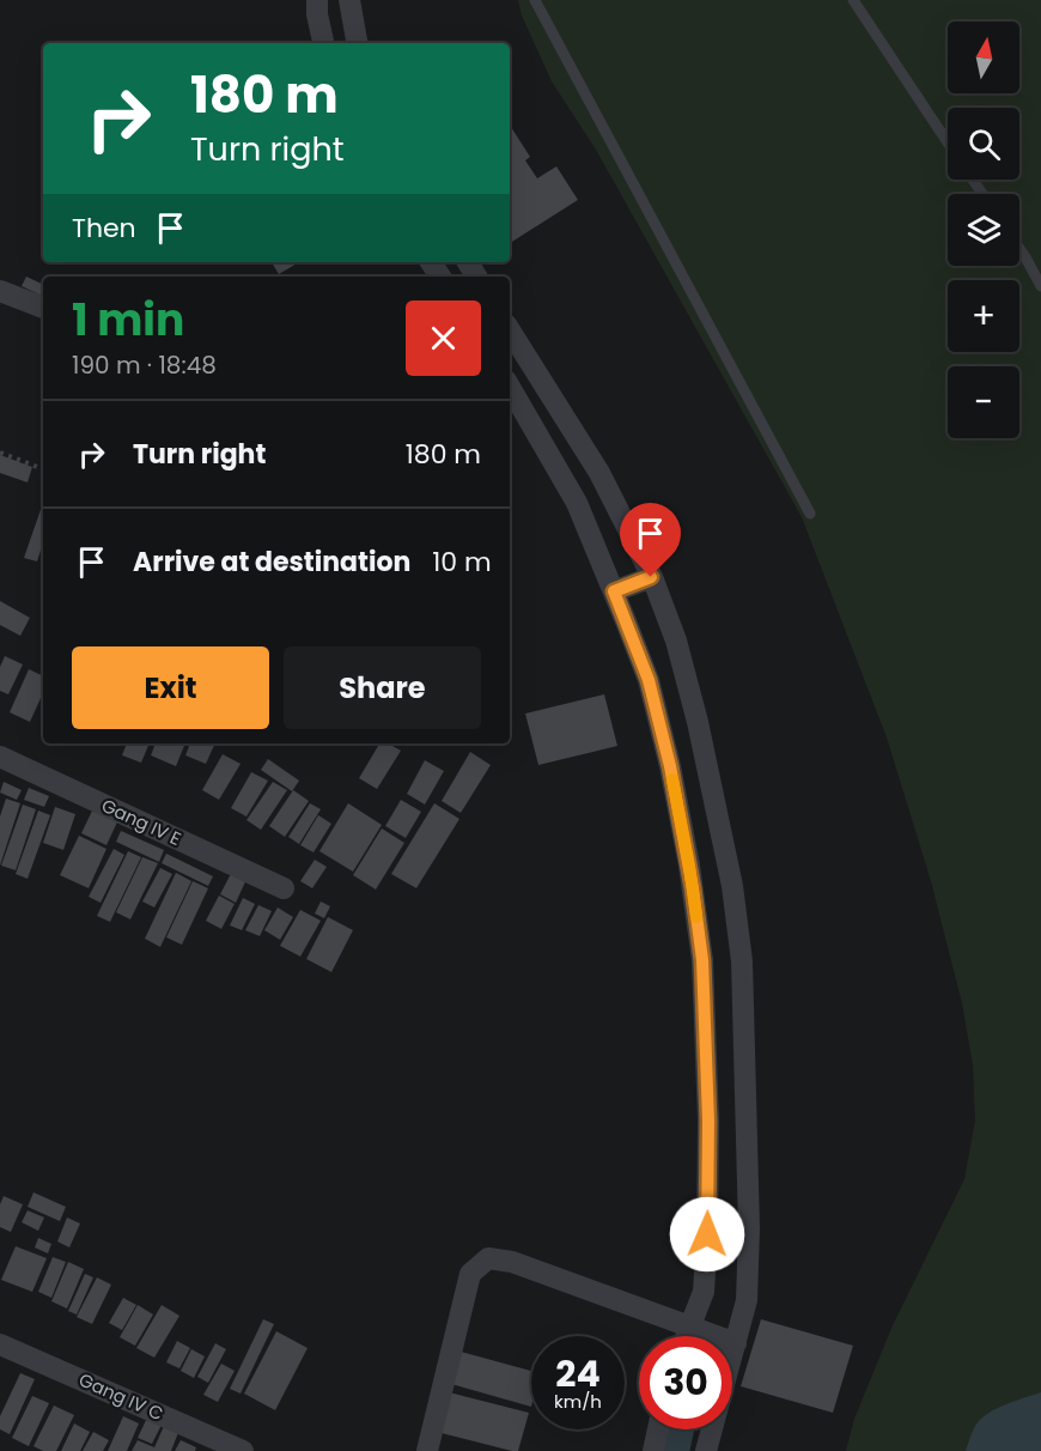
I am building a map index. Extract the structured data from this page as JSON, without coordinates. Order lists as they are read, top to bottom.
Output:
{
  "streets": {
    "street": ["Gang IV E", "Gang IV C"]
  },
  "north": "top",
  "page": {
    "map_buttons": ["+", "−"],
    "turn": ["180 m", "Turn right"],
    "then": "Then",
    "heading": ["1 min", "190 m · 18:48"],
    "list": [
      {
        "name": "Turn right",
        "value": "180 m"
      },
      {
        "name": "Arrive at destination",
        "value": "10 m"
      }
    ],
    "buttons": ["Exit", "Share"],
    "speed": "24 km/h",
    "limit": "30"
  }
}
